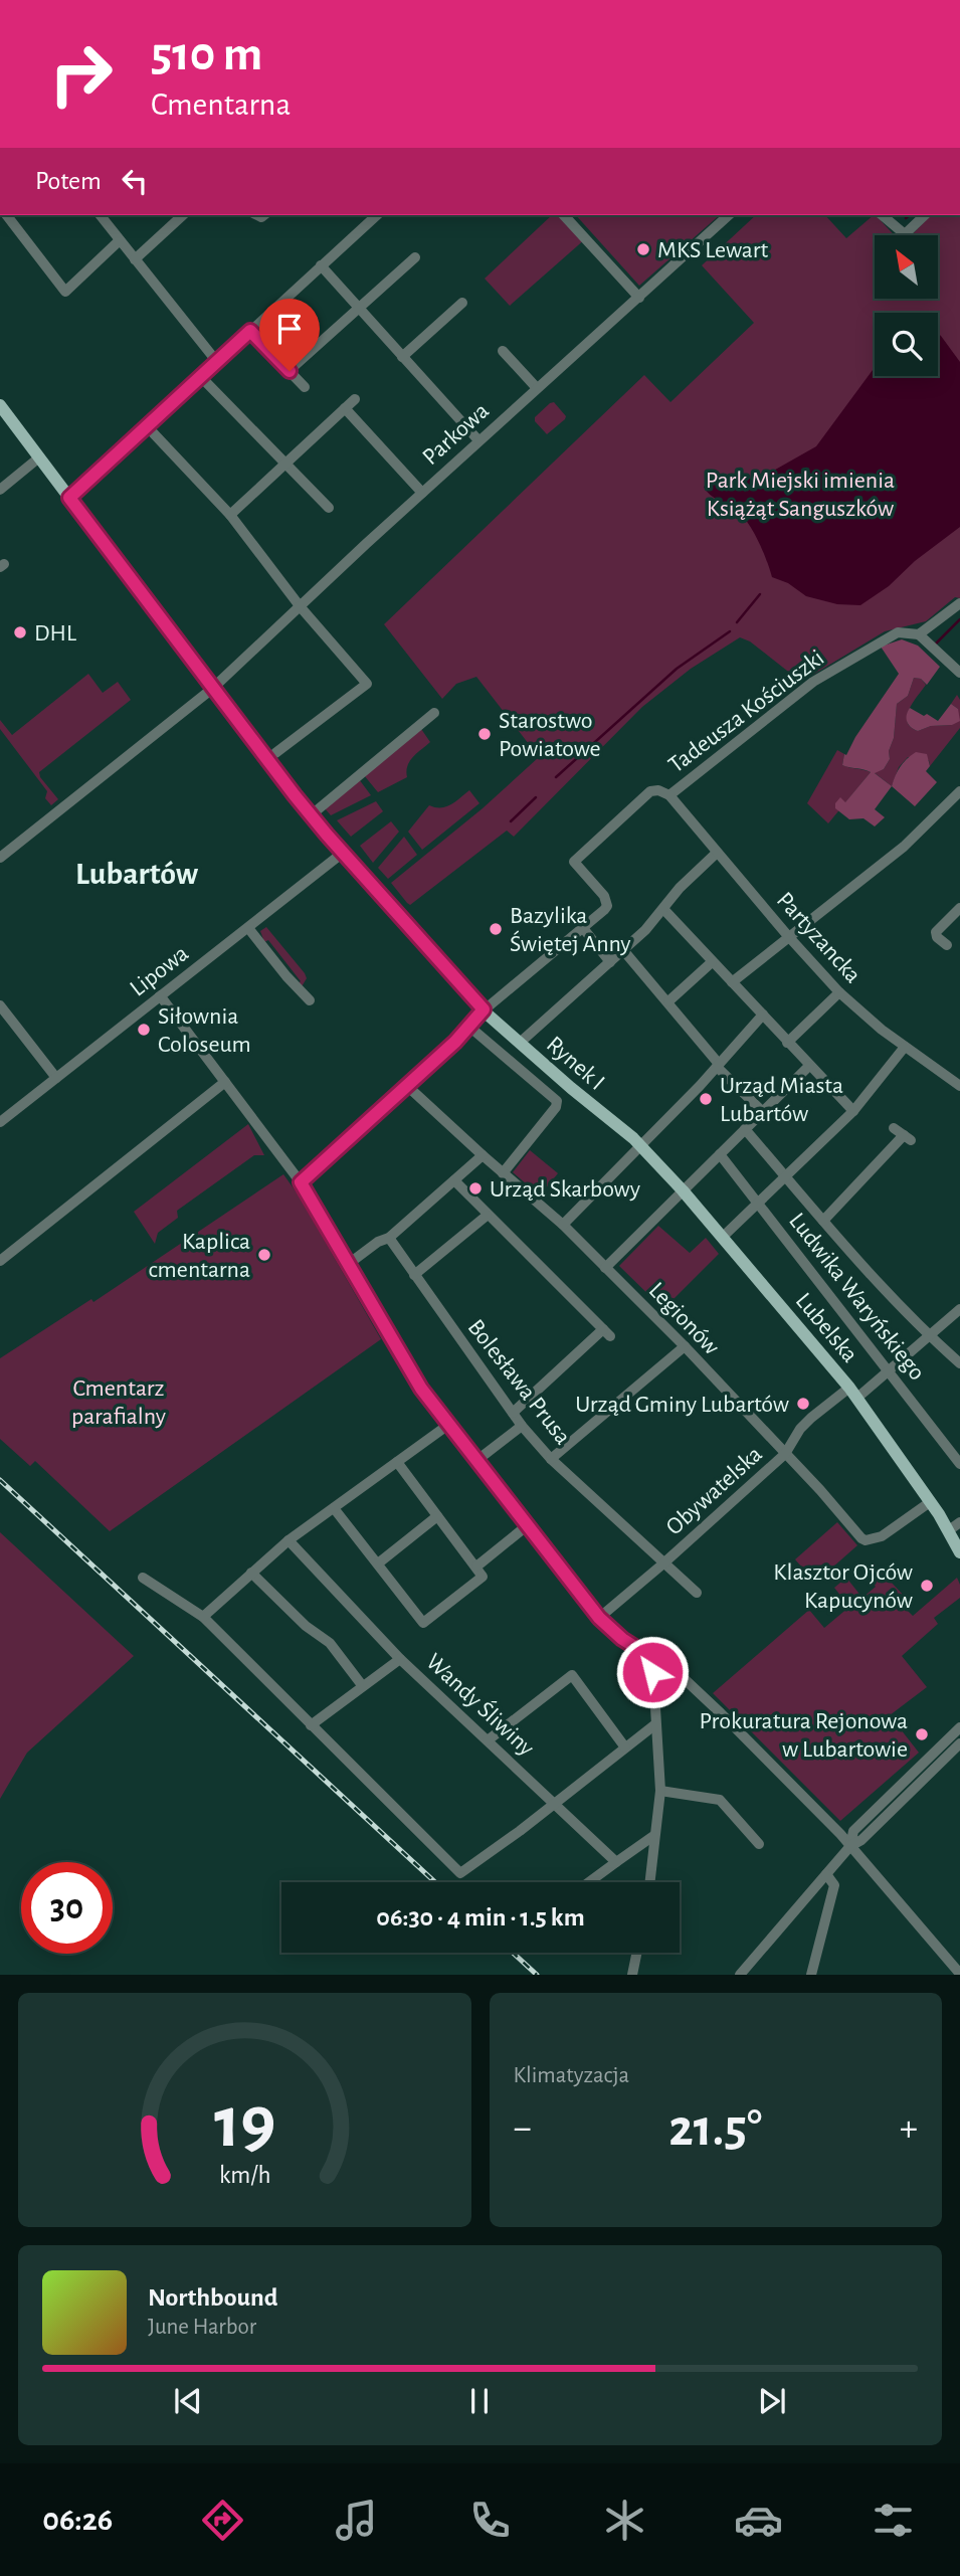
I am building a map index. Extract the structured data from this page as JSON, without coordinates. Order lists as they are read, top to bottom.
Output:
{
  "streets": {
    "main road": ["Rynek I", "Lubelska"],
    "street": [
      "Parkowa",
      "Tadeusza Kościuszki",
      "Partyzancka",
      "Lipowa",
      "Ludwika Waryńskiego",
      "Legionów",
      "Bolesława Prusa",
      "Obywatelska",
      "Wandy Śliwiny"
    ]
  },
  "crossings": [
    ["Parkowa", "Rynek I"],
    ["Tadeusza Kościuszki", "Partyzancka"],
    ["Tadeusza Kościuszki", "Rynek I"],
    ["Tadeusza Kościuszki", "Legionów"],
    ["Lipowa", "Rynek I"],
    ["Rynek I", "Lubelska"],
    ["Ludwika Waryńskiego", "Obywatelska"],
    ["Legionów", "Lubelska"],
    ["Legionów", "Obywatelska"],
    ["Lubelska", "Obywatelska"],
    ["Bolesława Prusa", "Obywatelska"]
  ],
  "districts": ["Lubartów"],
  "parks": ["Park Miejski imienia Książąt Sanguszków", "Cmentarz parafialny"],
  "places": [
    "MKS Lewart",
    "DHL",
    "Starostwo Powiatowe",
    "Bazylika Świętej Anny",
    "Siłownia Coloseum",
    "Urząd Miasta Lubartów",
    "Urząd Skarbowy",
    "Kaplica cmentarna",
    "Urząd Gminy Lubartów",
    "Klasztor Ojców Kapucynów",
    "Prokuratura Rejonowa w Lubartowie"
  ],
  "north": "top left",
  "page": {
    "turn": ["510 m", "Cmentarna"],
    "then": "Potem",
    "limit": "30",
    "trip": "06:30 · 4 min · 1.5 km",
    "tile": "Klimatyzacja",
    "heat": ["−", "21.5°", "+"],
    "song": ["Northbound", "June Harbor"],
    "tabs": "06:26",
    "gauge": ["19", "km/h"]
  }
}
